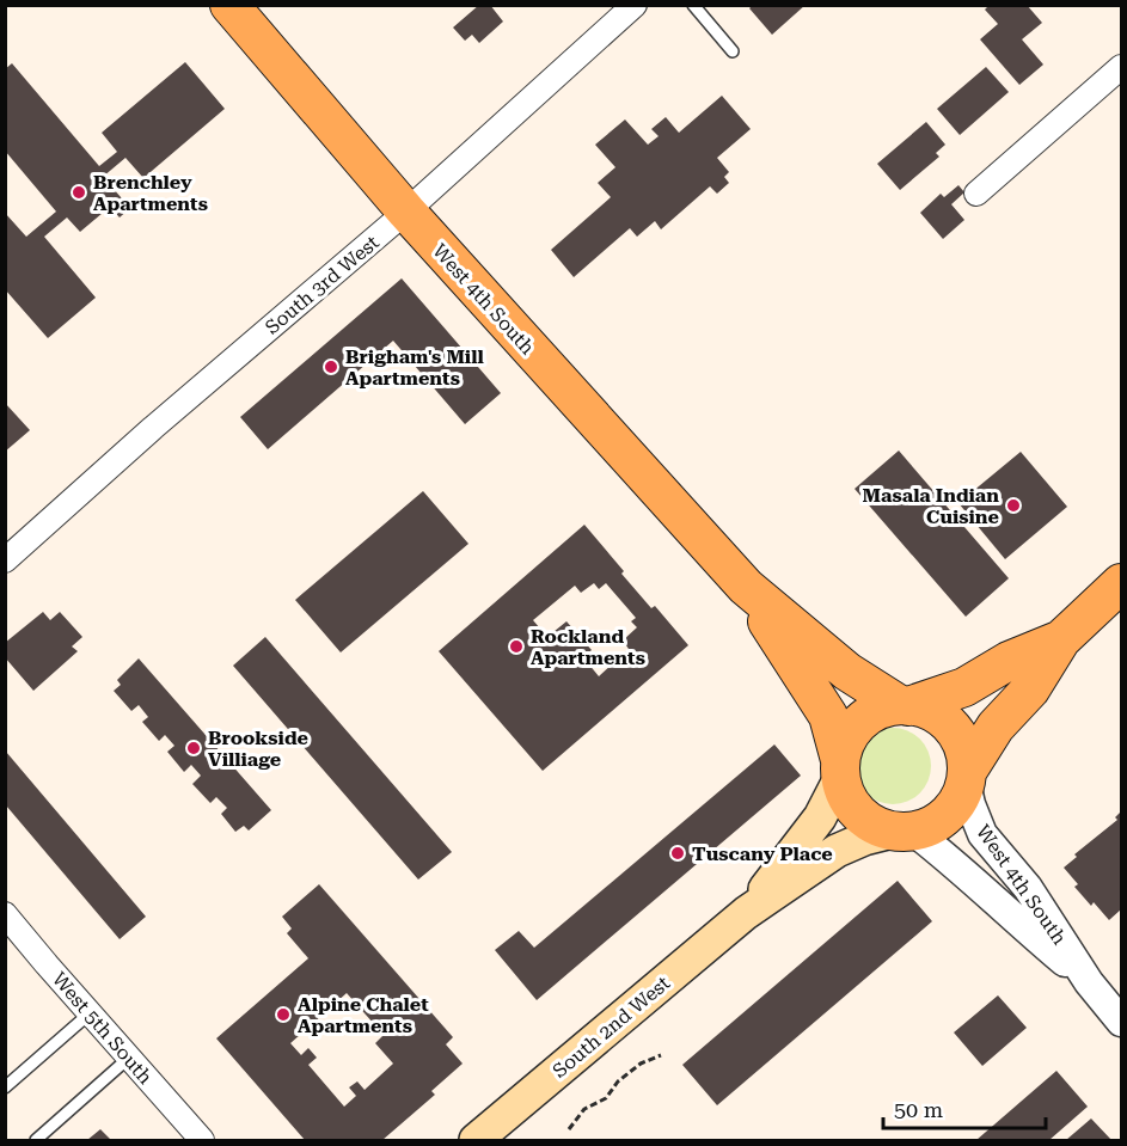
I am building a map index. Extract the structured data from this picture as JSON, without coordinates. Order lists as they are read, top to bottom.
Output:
{
  "streets": {
    "main road": ["West 4th South", "South 2nd West"],
    "street": ["South 3rd West", "West 5th South"]
  },
  "crossings": [
    ["South 3rd West", "West 4th South"],
    ["West 4th South", "South 2nd West"]
  ],
  "places": [
    "Brenchley Apartments",
    "Brigham's Mill Apartments",
    "Masala Indian Cuisine",
    "Rockland Apartments",
    "Brookside Villiage",
    "Tuscany Place",
    "Alpine Chalet Apartments"
  ],
  "scale_bar": "50 m"
}
